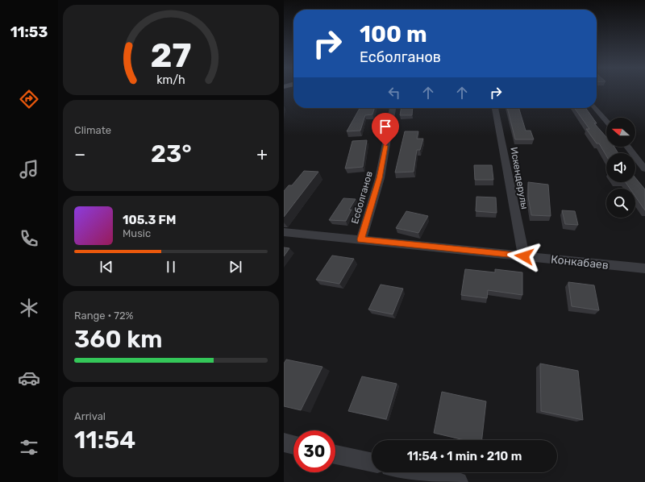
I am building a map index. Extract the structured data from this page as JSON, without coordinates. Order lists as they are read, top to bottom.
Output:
{
  "streets": {
    "street": ["Искендерулы", "Есболганов", "Конкабаев"]
  },
  "crossings": [
    ["Искендерулы", "Конкабаев"],
    ["Есболганов", "Конкабаев"]
  ],
  "north": "left",
  "page": {
    "tabs": "11:53",
    "turn": ["100 m", "Есболганов"],
    "tile": [
      "Climate",
      ["Range · 72%", "360 km"],
      ["Arrival", "11:54"]
    ],
    "heat": ["−", "23°", "+"],
    "song": ["105.3 FM", "Music"],
    "limit": "30",
    "trip": "11:54 · 1 min · 210 m",
    "gauge": ["27", "km/h"]
  }
}
